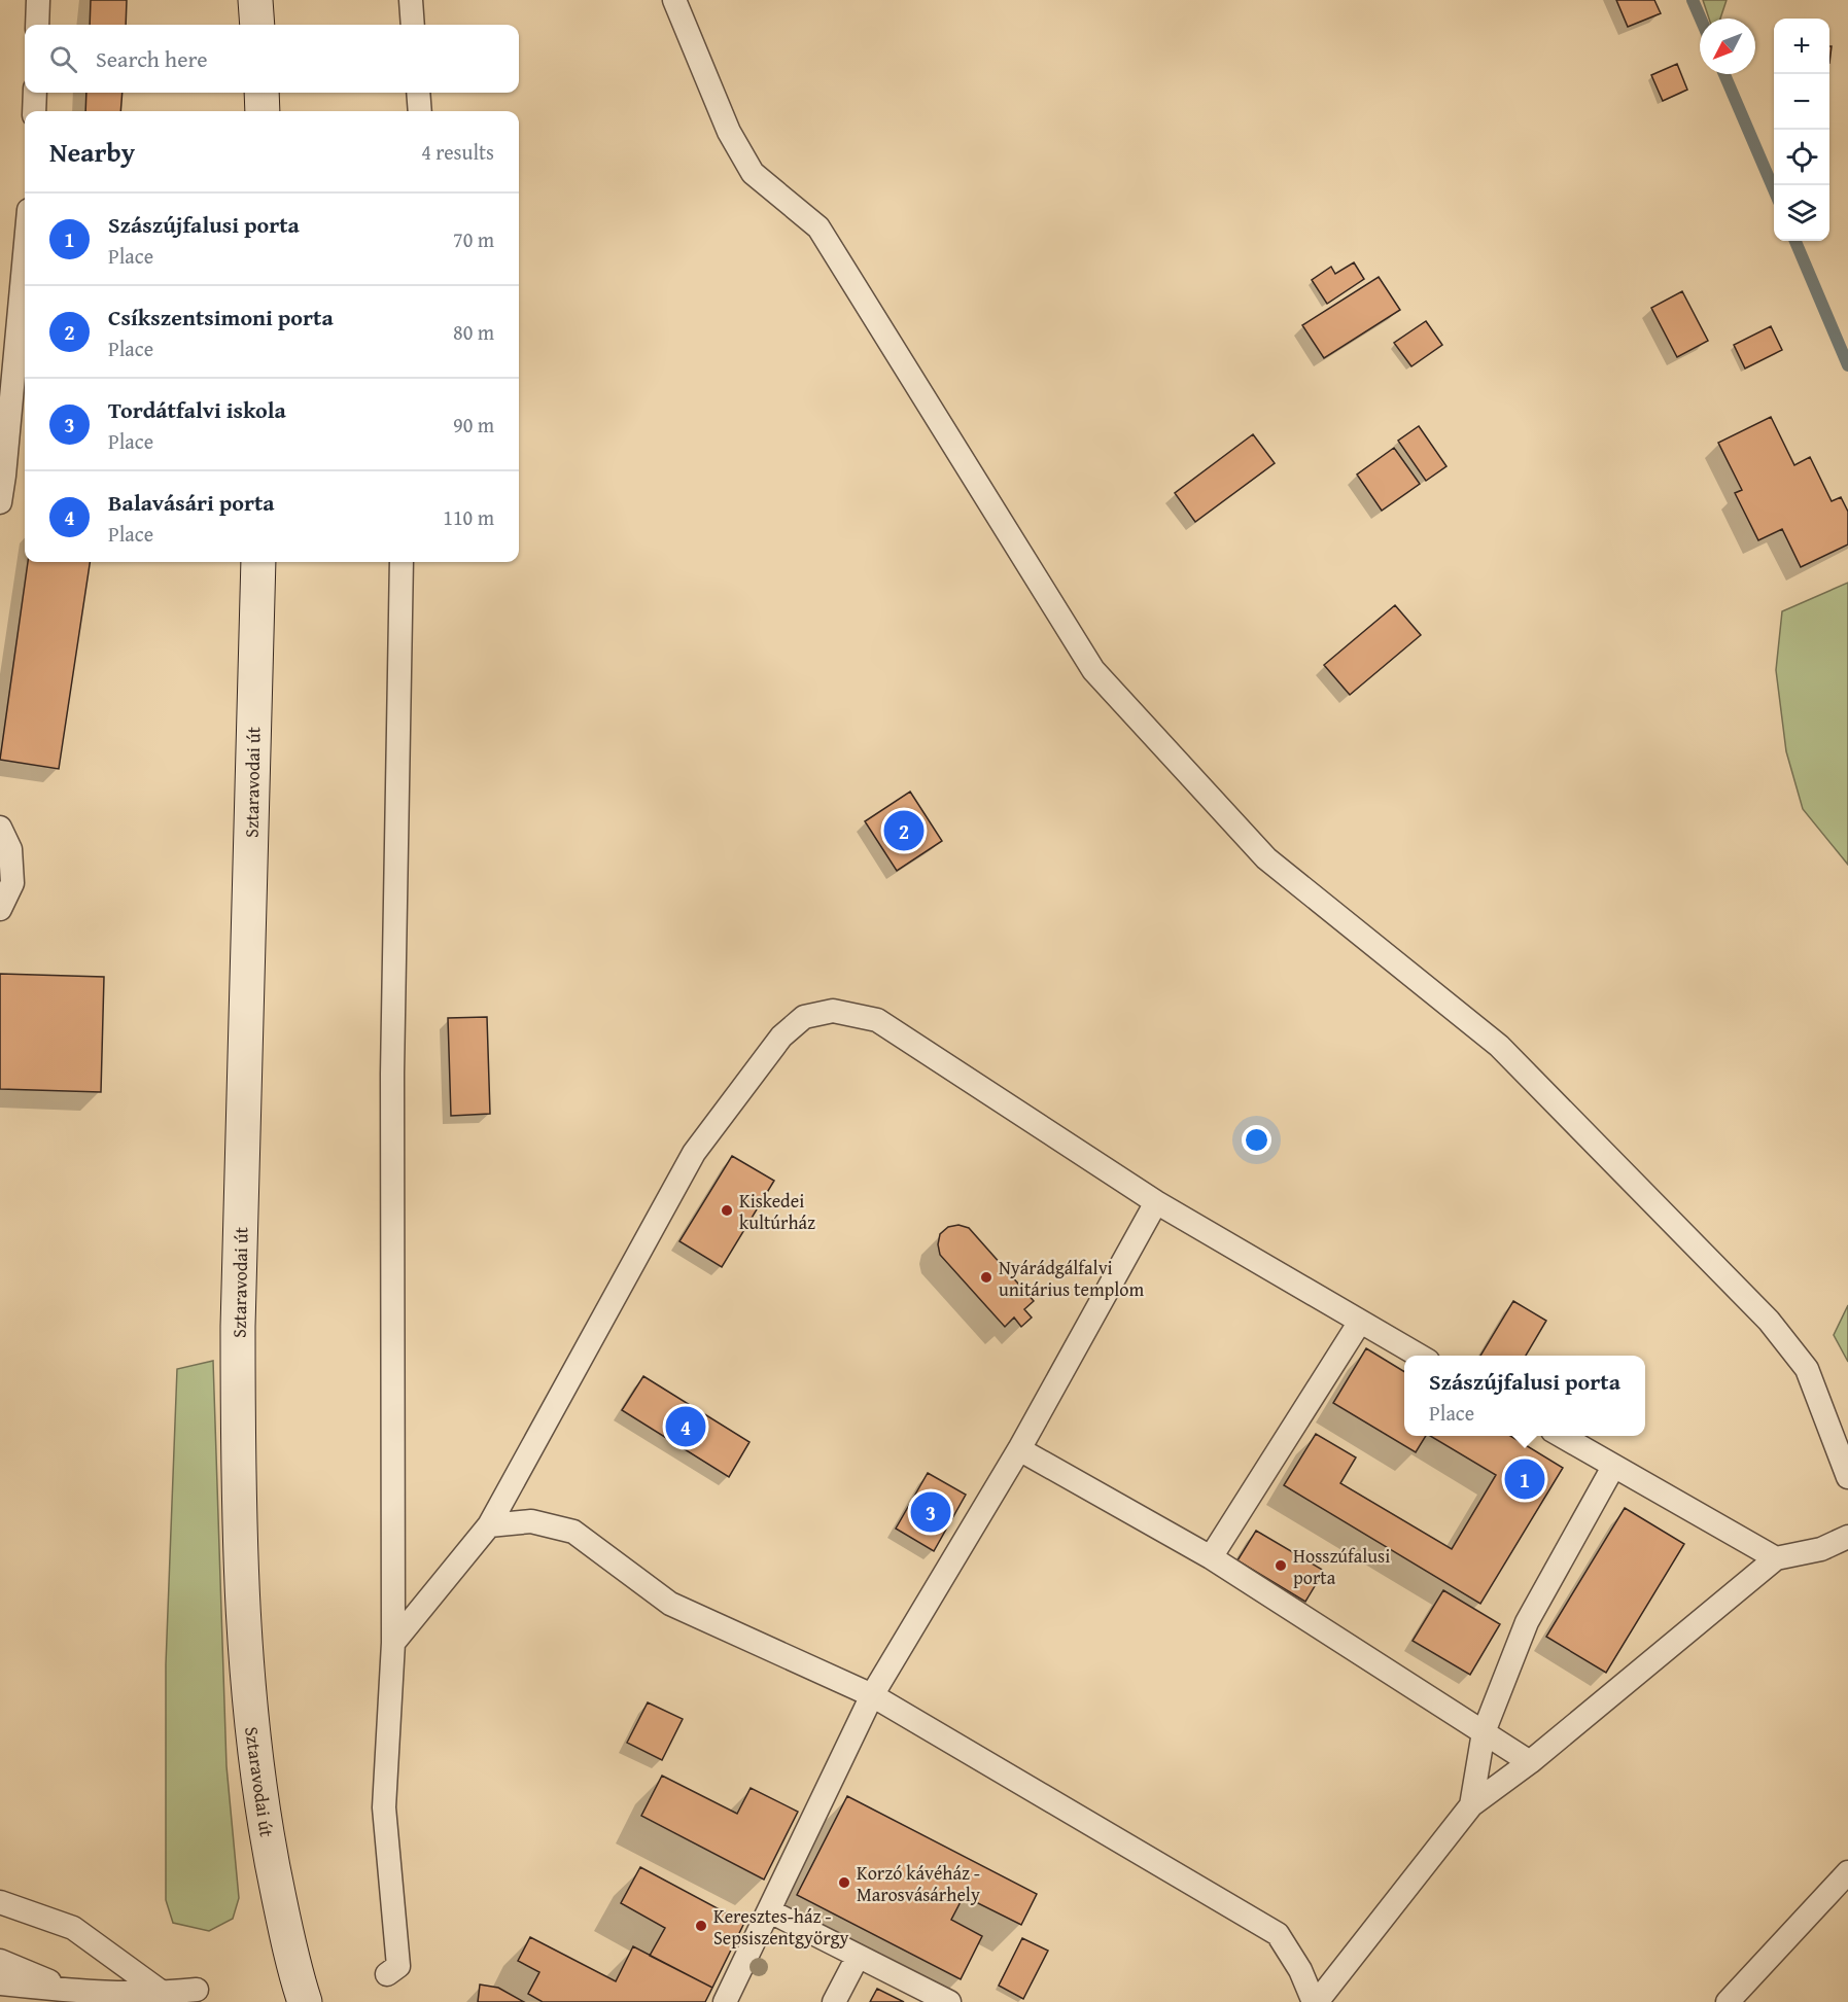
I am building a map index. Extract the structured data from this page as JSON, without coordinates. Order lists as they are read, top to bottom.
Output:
{
  "streets": {
    "street": ["Sztaravodai út"]
  },
  "places": [
    "Kiskedei kultúrház",
    "Nyárádgálfalvi unitárius templom",
    "Hosszúfalusi porta",
    "Korzó kávéház - Marosvásárhely",
    "Keresztes-ház - Sepsiszentgyörgy"
  ],
  "north": "bottom left",
  "page": {
    "map_buttons": ["+", "−"],
    "search": "Search here",
    "heading": ["Nearby", "4 results"],
    "list": [
      {
        "mark": "1",
        "name": "Szászújfalusi porta",
        "note": "Place",
        "value": "70 m"
      },
      {
        "mark": "2",
        "name": "Csíkszentsimoni porta",
        "note": "Place",
        "value": "80 m"
      },
      {
        "mark": "3",
        "name": "Tordátfalvi iskola",
        "note": "Place",
        "value": "90 m"
      },
      {
        "mark": "4",
        "name": "Balavásári porta",
        "note": "Place",
        "value": "110 m"
      }
    ],
    "pins": [
      "2",
      "4",
      "1",
      "3"
    ],
    "popup": ["Szászújfalusi porta", "Place"]
  }
}
